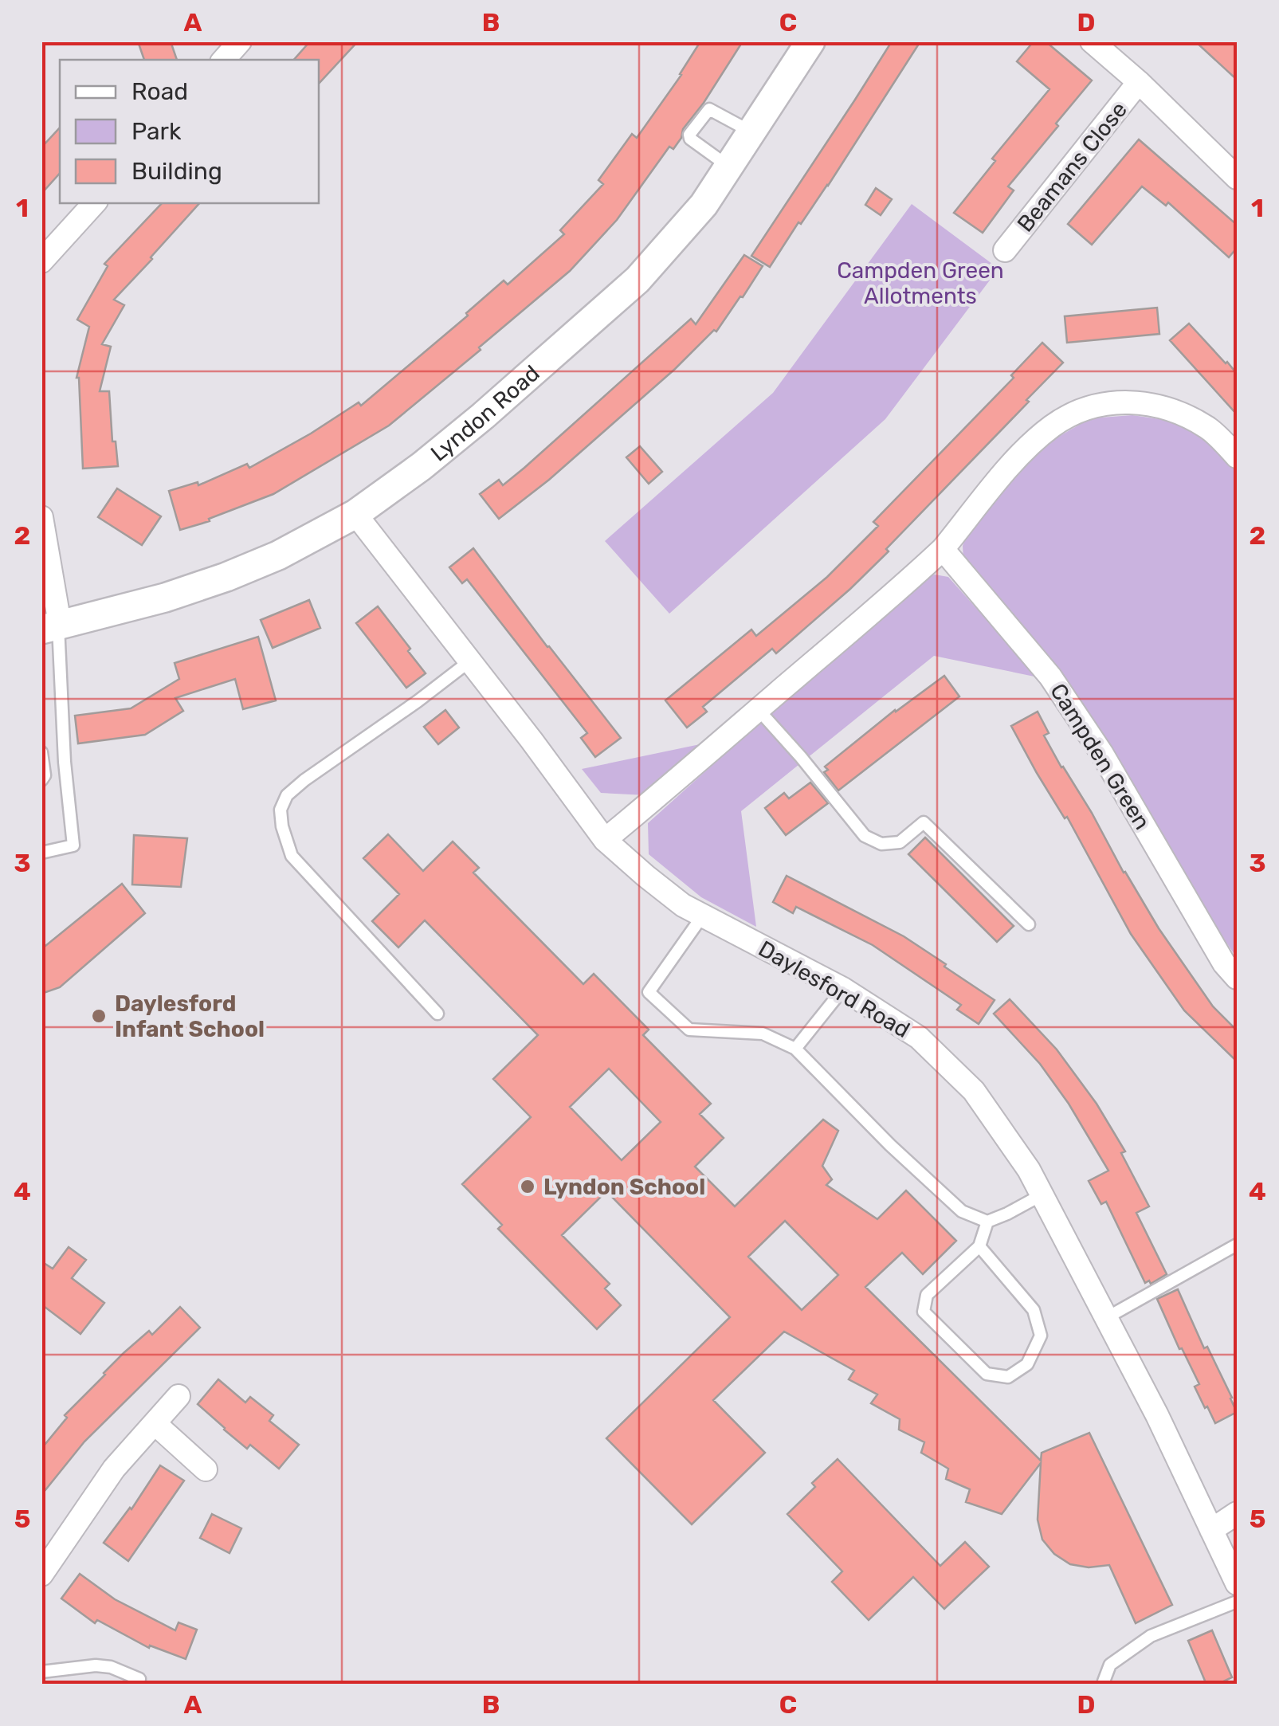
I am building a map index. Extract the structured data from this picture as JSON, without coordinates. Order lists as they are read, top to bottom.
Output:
{
  "streets": {
    "street": [
      "Beamans Close",
      "Lyndon Road",
      "Campden Green",
      "Daylesford Road"
    ]
  },
  "crossings": [
    ["Lyndon Road", "Daylesford Road"]
  ],
  "parks": ["Campden Green Allotments"],
  "places": ["Daylesford Infant School", "Lyndon School"],
  "legend": ["Road", "Park", "Building"],
  "grid": {
    "columns": [
      "A",
      "B",
      "C",
      "D"
    ],
    "rows": [
      "1",
      "2",
      "3",
      "4",
      "5"
    ]
  }
}
